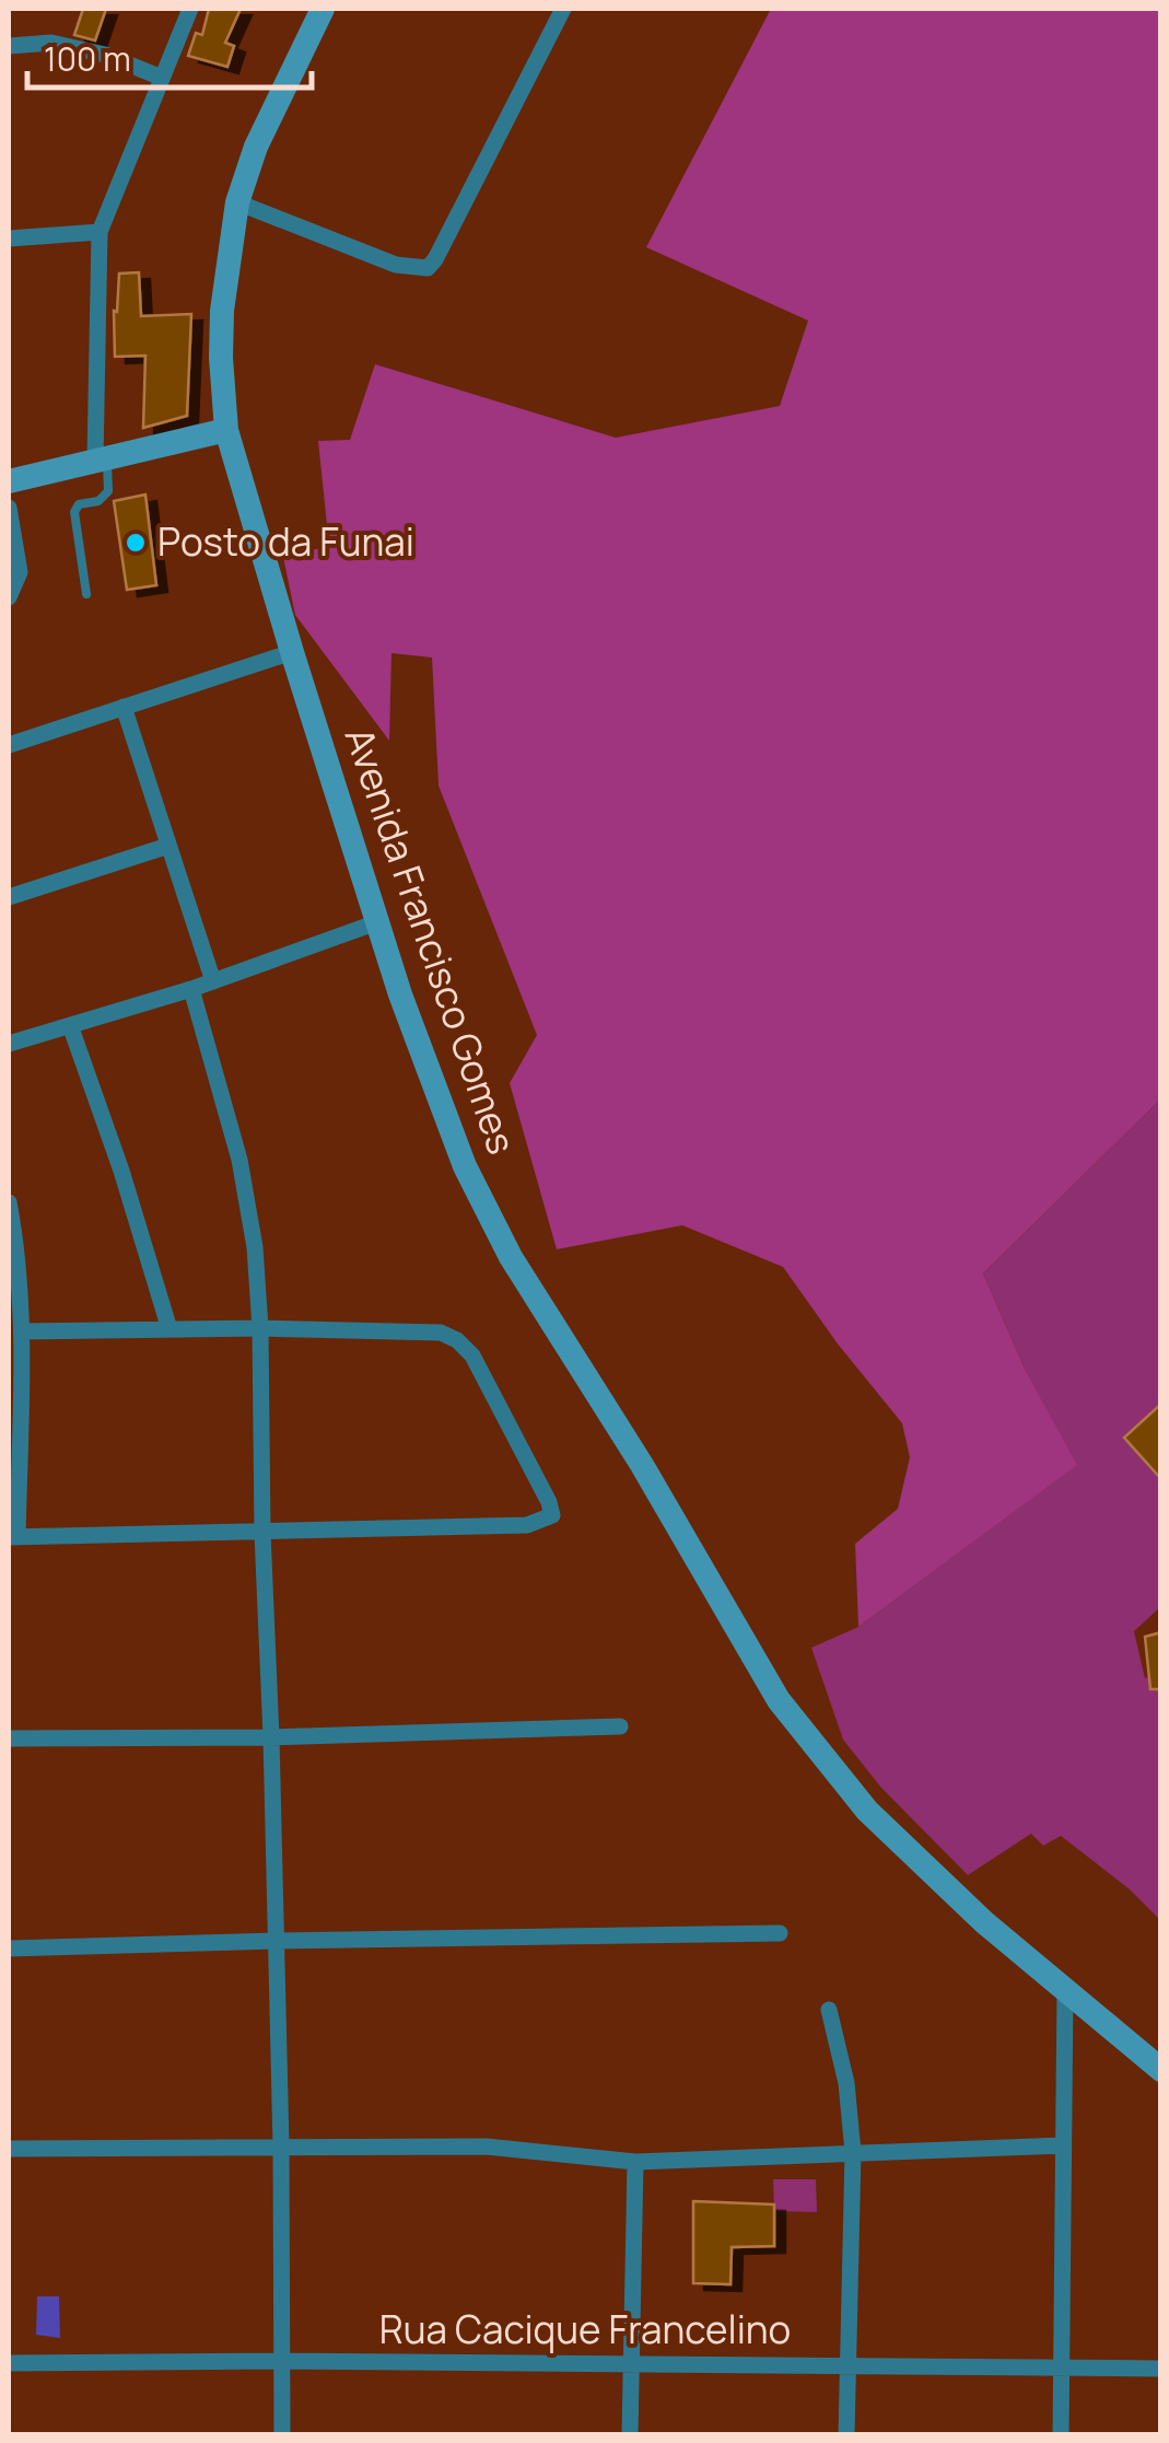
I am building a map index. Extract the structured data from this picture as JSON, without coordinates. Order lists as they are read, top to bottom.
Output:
{
  "streets": {
    "main road": ["Avenida Francisco Gomes"],
    "street": ["Rua Cacique Francelino"]
  },
  "places": ["Posto da Funai"],
  "scale_bar": "100 m"
}
